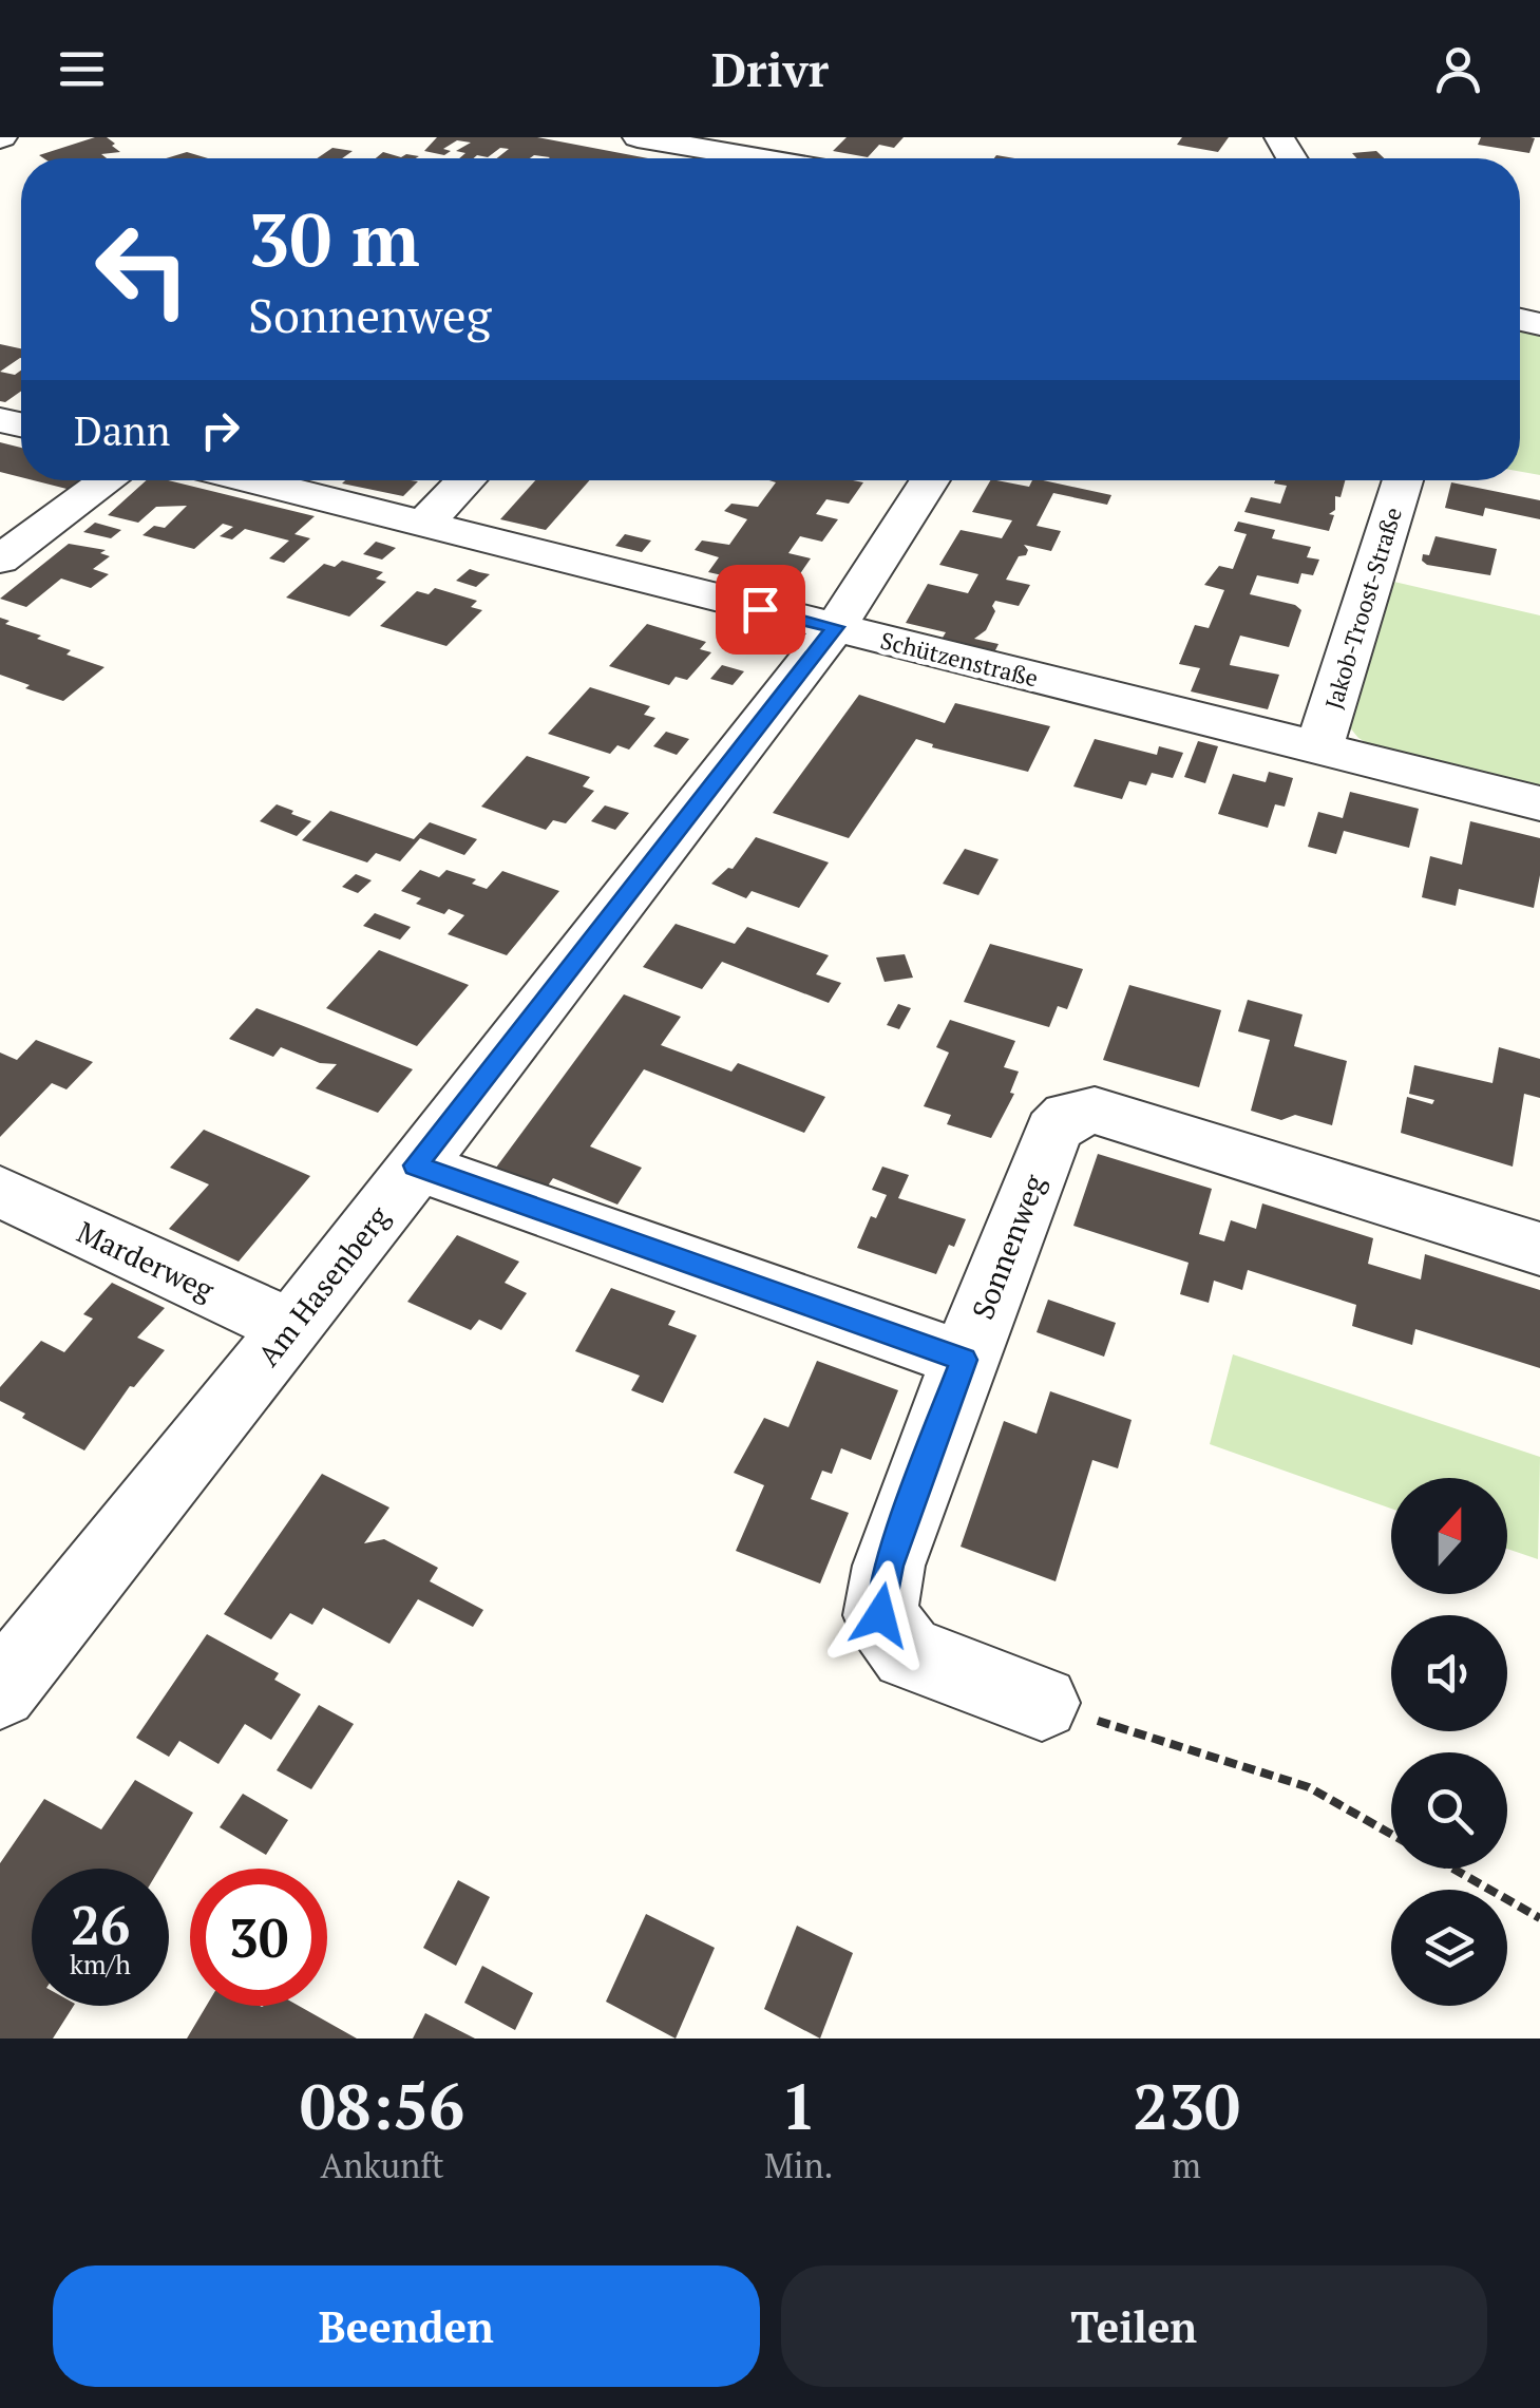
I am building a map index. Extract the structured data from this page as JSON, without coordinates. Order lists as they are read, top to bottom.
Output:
{
  "streets": {
    "street": [
      "Jakob-Troost-Straße",
      "Schützenstraße",
      "Sonnenweg",
      "Marderweg",
      "Am Hasenberg"
    ]
  },
  "crossings": [
    ["Jakob-Troost-Straße", "Schützenstraße"],
    ["Schützenstraße", "Am Hasenberg"],
    ["Marderweg", "Am Hasenberg"]
  ],
  "north": "top",
  "page": {
    "header": "Drivr",
    "turn": ["30 m", "Sonnenweg"],
    "then": "Dann",
    "speed": "26 km/h",
    "limit": "30",
    "eta": [
      "08:56",
      "Ankunft",
      "1",
      "Min.",
      "230",
      "m"
    ],
    "buttons": ["Beenden", "Teilen"]
  }
}
